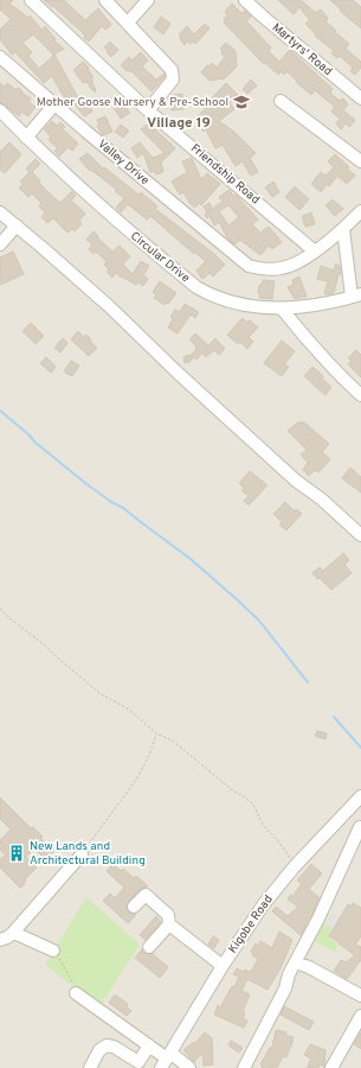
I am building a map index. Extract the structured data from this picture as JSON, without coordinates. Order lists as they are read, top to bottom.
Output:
{
  "streets": {
    "street": [
      "Martyrs' Road",
      "Valley Drive",
      "Friendship Road",
      "Circular Drive",
      "Kigobe Road"
    ]
  },
  "crossings": [
    ["Valley Drive", "Friendship Road"]
  ],
  "districts": ["Village 19"],
  "places": {
    "school or university": ["Mother Goose Nursery & Pre-School"],
    "building": ["New Lands and Architectural Building"]
  }
}
